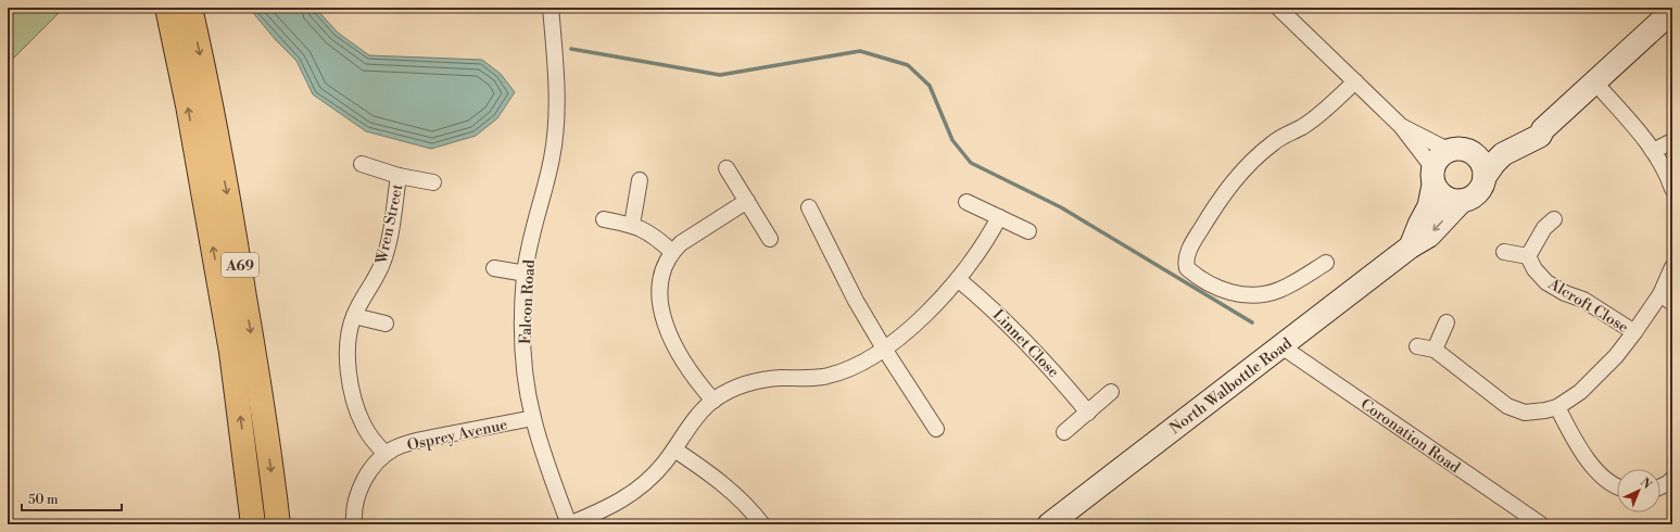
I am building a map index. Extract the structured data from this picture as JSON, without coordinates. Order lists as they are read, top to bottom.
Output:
{
  "streets": {
    "highway": ["A69"],
    "street": [
      "Wren Street",
      "Falcon Road",
      "Alcroft Close",
      "Linnet Close",
      "North Walbottle Road",
      "Osprey Avenue",
      "Coronation Road"
    ]
  },
  "crossings": [
    ["Wren Street", "Osprey Avenue"],
    ["Falcon Road", "Osprey Avenue"],
    ["North Walbottle Road", "Coronation Road"]
  ],
  "scale_bar": "50 m",
  "north": "top right"
}
